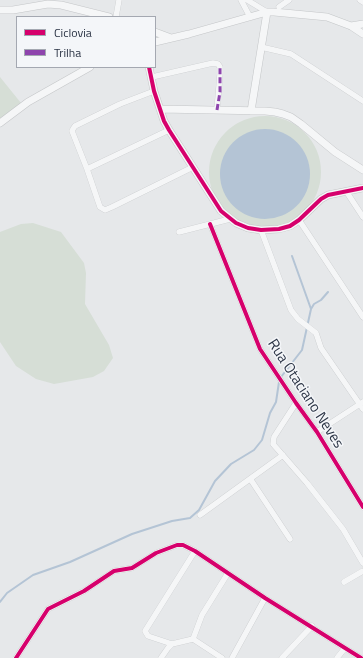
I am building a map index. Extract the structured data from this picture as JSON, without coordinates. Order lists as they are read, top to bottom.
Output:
{
  "streets": {
    "street": ["Rua Otaciano Neves"]
  },
  "legend": ["Ciclovia", "Trilha"]
}
